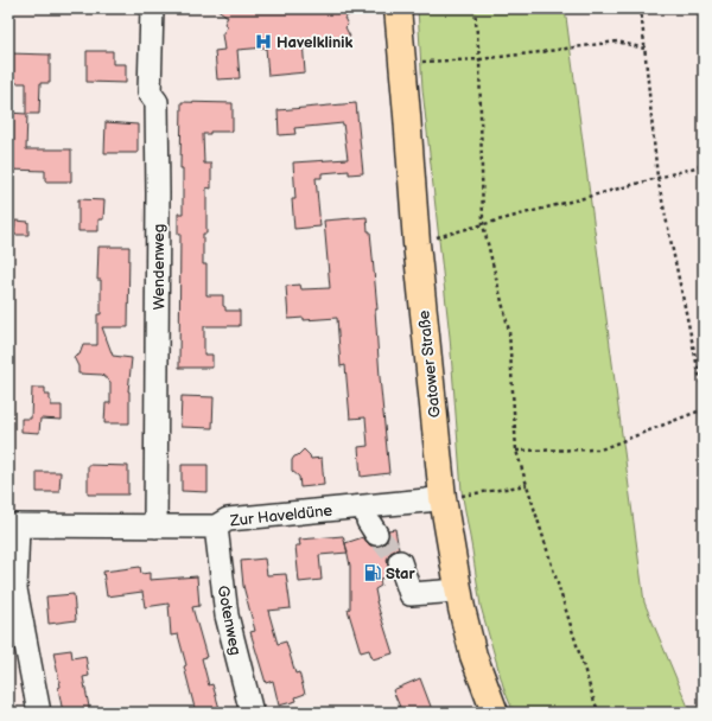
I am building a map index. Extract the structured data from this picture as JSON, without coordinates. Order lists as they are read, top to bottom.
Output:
{
  "streets": {
    "main road": ["Gatower Straße"],
    "street": ["Wendenweg", "Zur Haveldüne", "Gotenweg"]
  },
  "crossings": [
    ["Wendenweg", "Zur Haveldüne"],
    ["Gatower Straße", "Zur Haveldüne"],
    ["Zur Haveldüne", "Gotenweg"]
  ],
  "places": {
    "hospital": ["Havelklinik"],
    "fuel station": ["Star"]
  }
}
